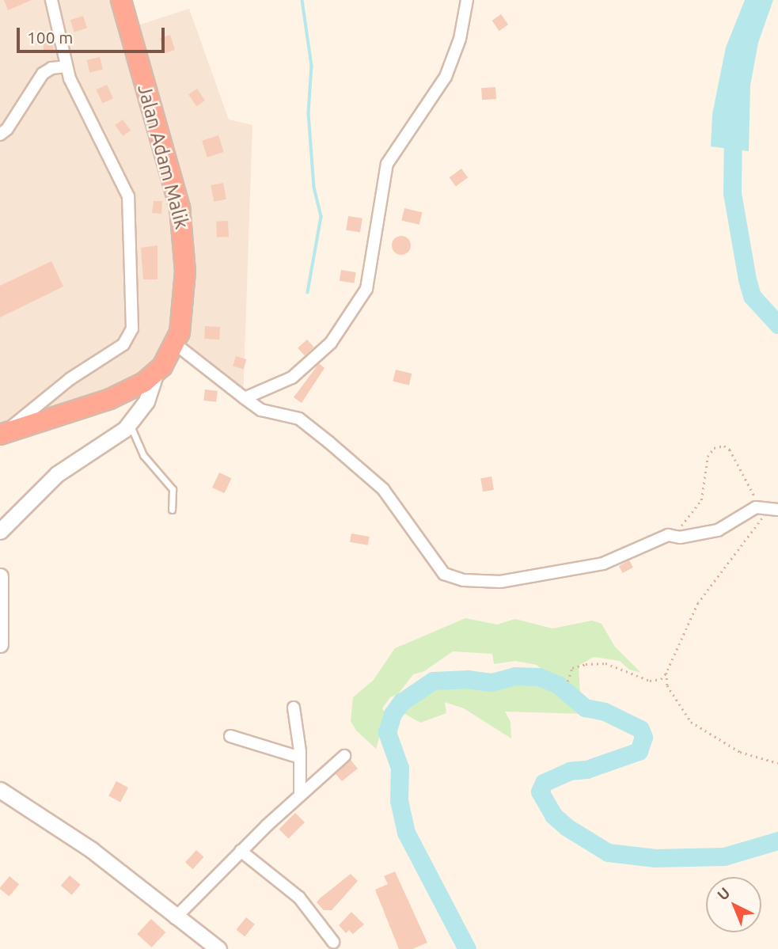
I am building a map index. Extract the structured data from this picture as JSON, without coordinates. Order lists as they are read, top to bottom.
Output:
{
  "streets": {
    "highway": ["Jalan Adam Malik"]
  },
  "scale_bar": "100 m",
  "north": "top left"
}
